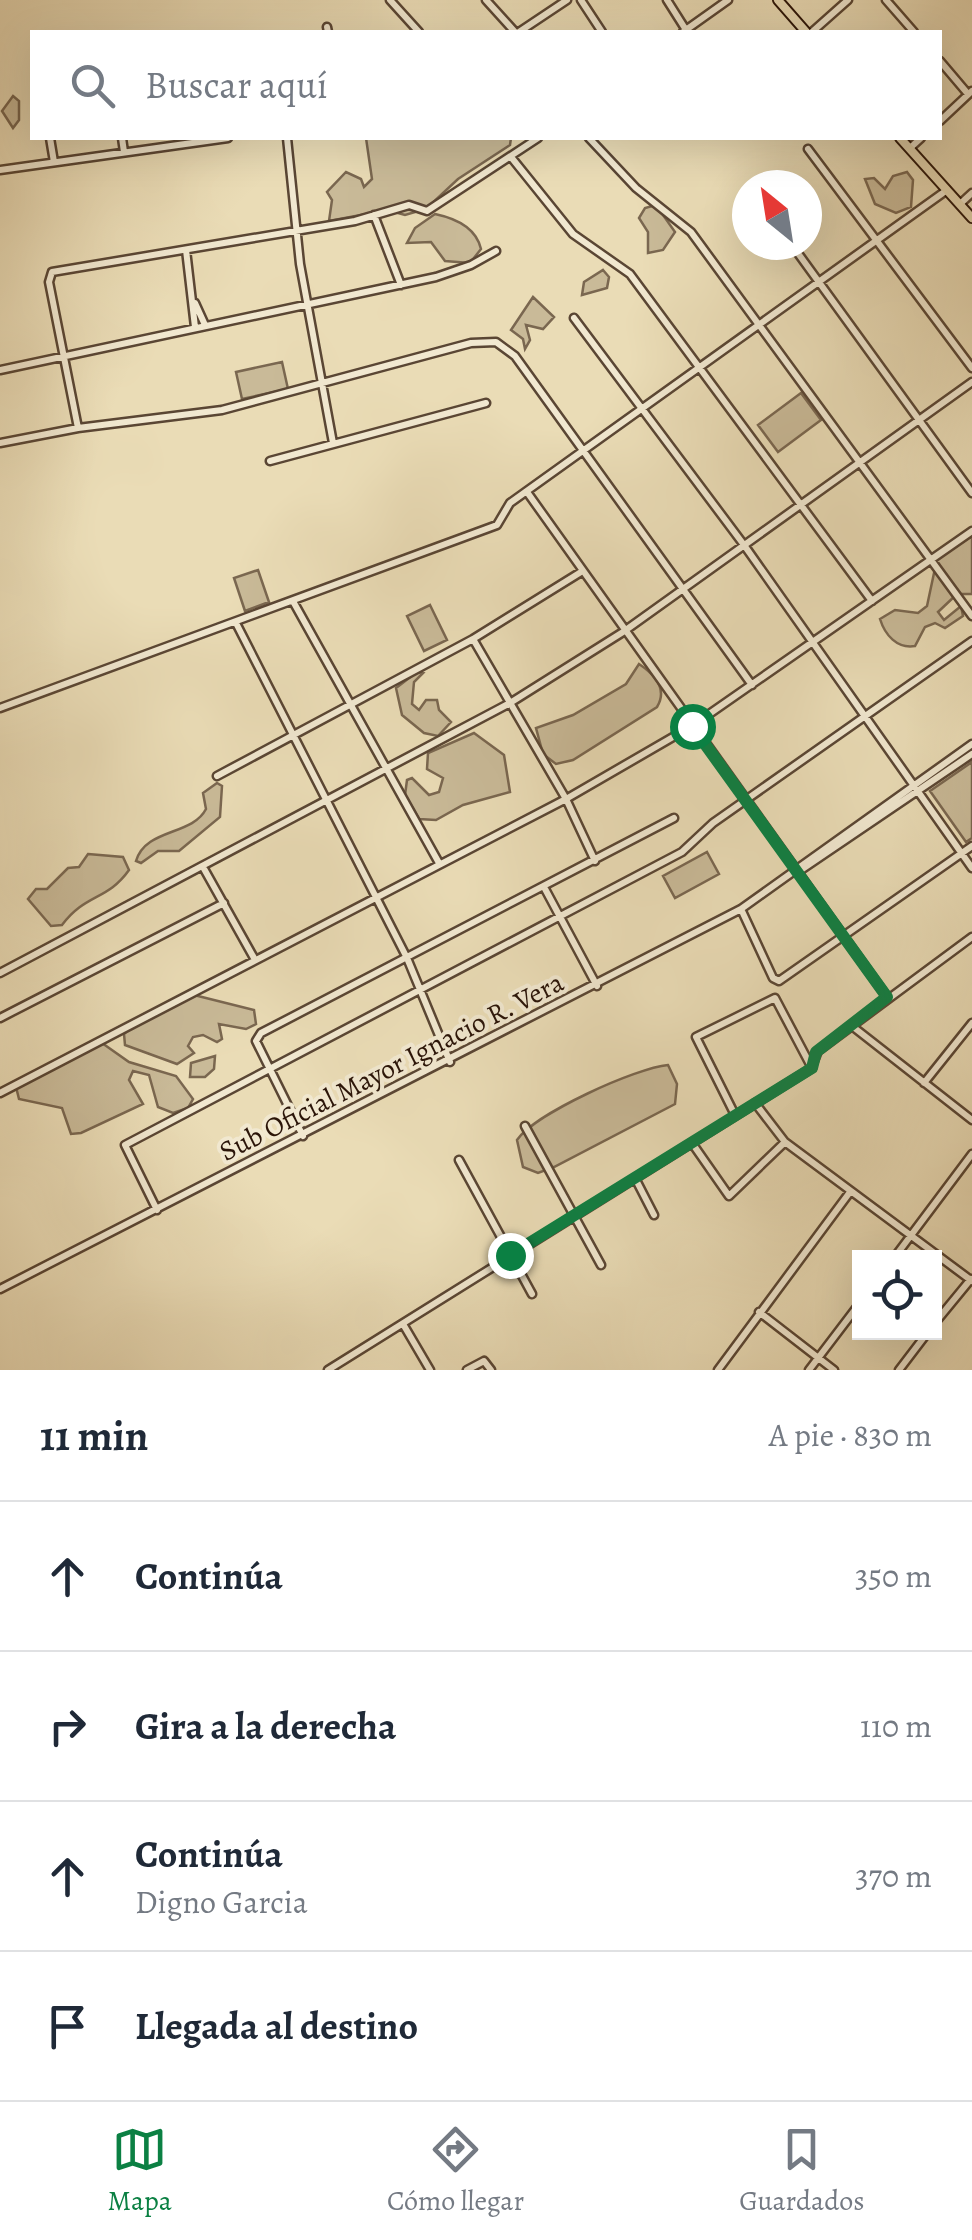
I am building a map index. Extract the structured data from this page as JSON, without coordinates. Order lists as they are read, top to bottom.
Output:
{
  "streets": {
    "street": ["Sub Oficial Mayor Ignacio R. Vera"]
  },
  "north": "top left",
  "page": {
    "search": "Buscar aquí",
    "heading": ["11 min", "A pie · 830 m"],
    "list": [
      ["Continúa", "350 m"],
      ["Gira a la derecha", "110 m"],
      ["Continúa", "Digno Garcia", "370 m"],
      "Llegada al destino"
    ],
    "nav": ["Mapa", "Cómo llegar", "Guardados"]
  }
}
